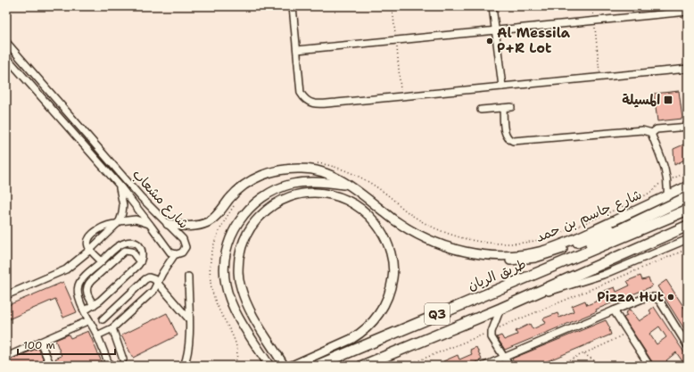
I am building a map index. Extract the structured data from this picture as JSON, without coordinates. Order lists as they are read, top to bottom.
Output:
{
  "streets": {
    "highway": ["طريق الريان", "Q3"],
    "main road": ["شارع جاسم بن حمد"],
    "street": ["شارع مشعاب"]
  },
  "places": {
    "other": ["Al Messila P+R Lot", "Pizza Hut"],
    "transit": ["المسيلة"]
  },
  "scale_bar": "100 m"
}
